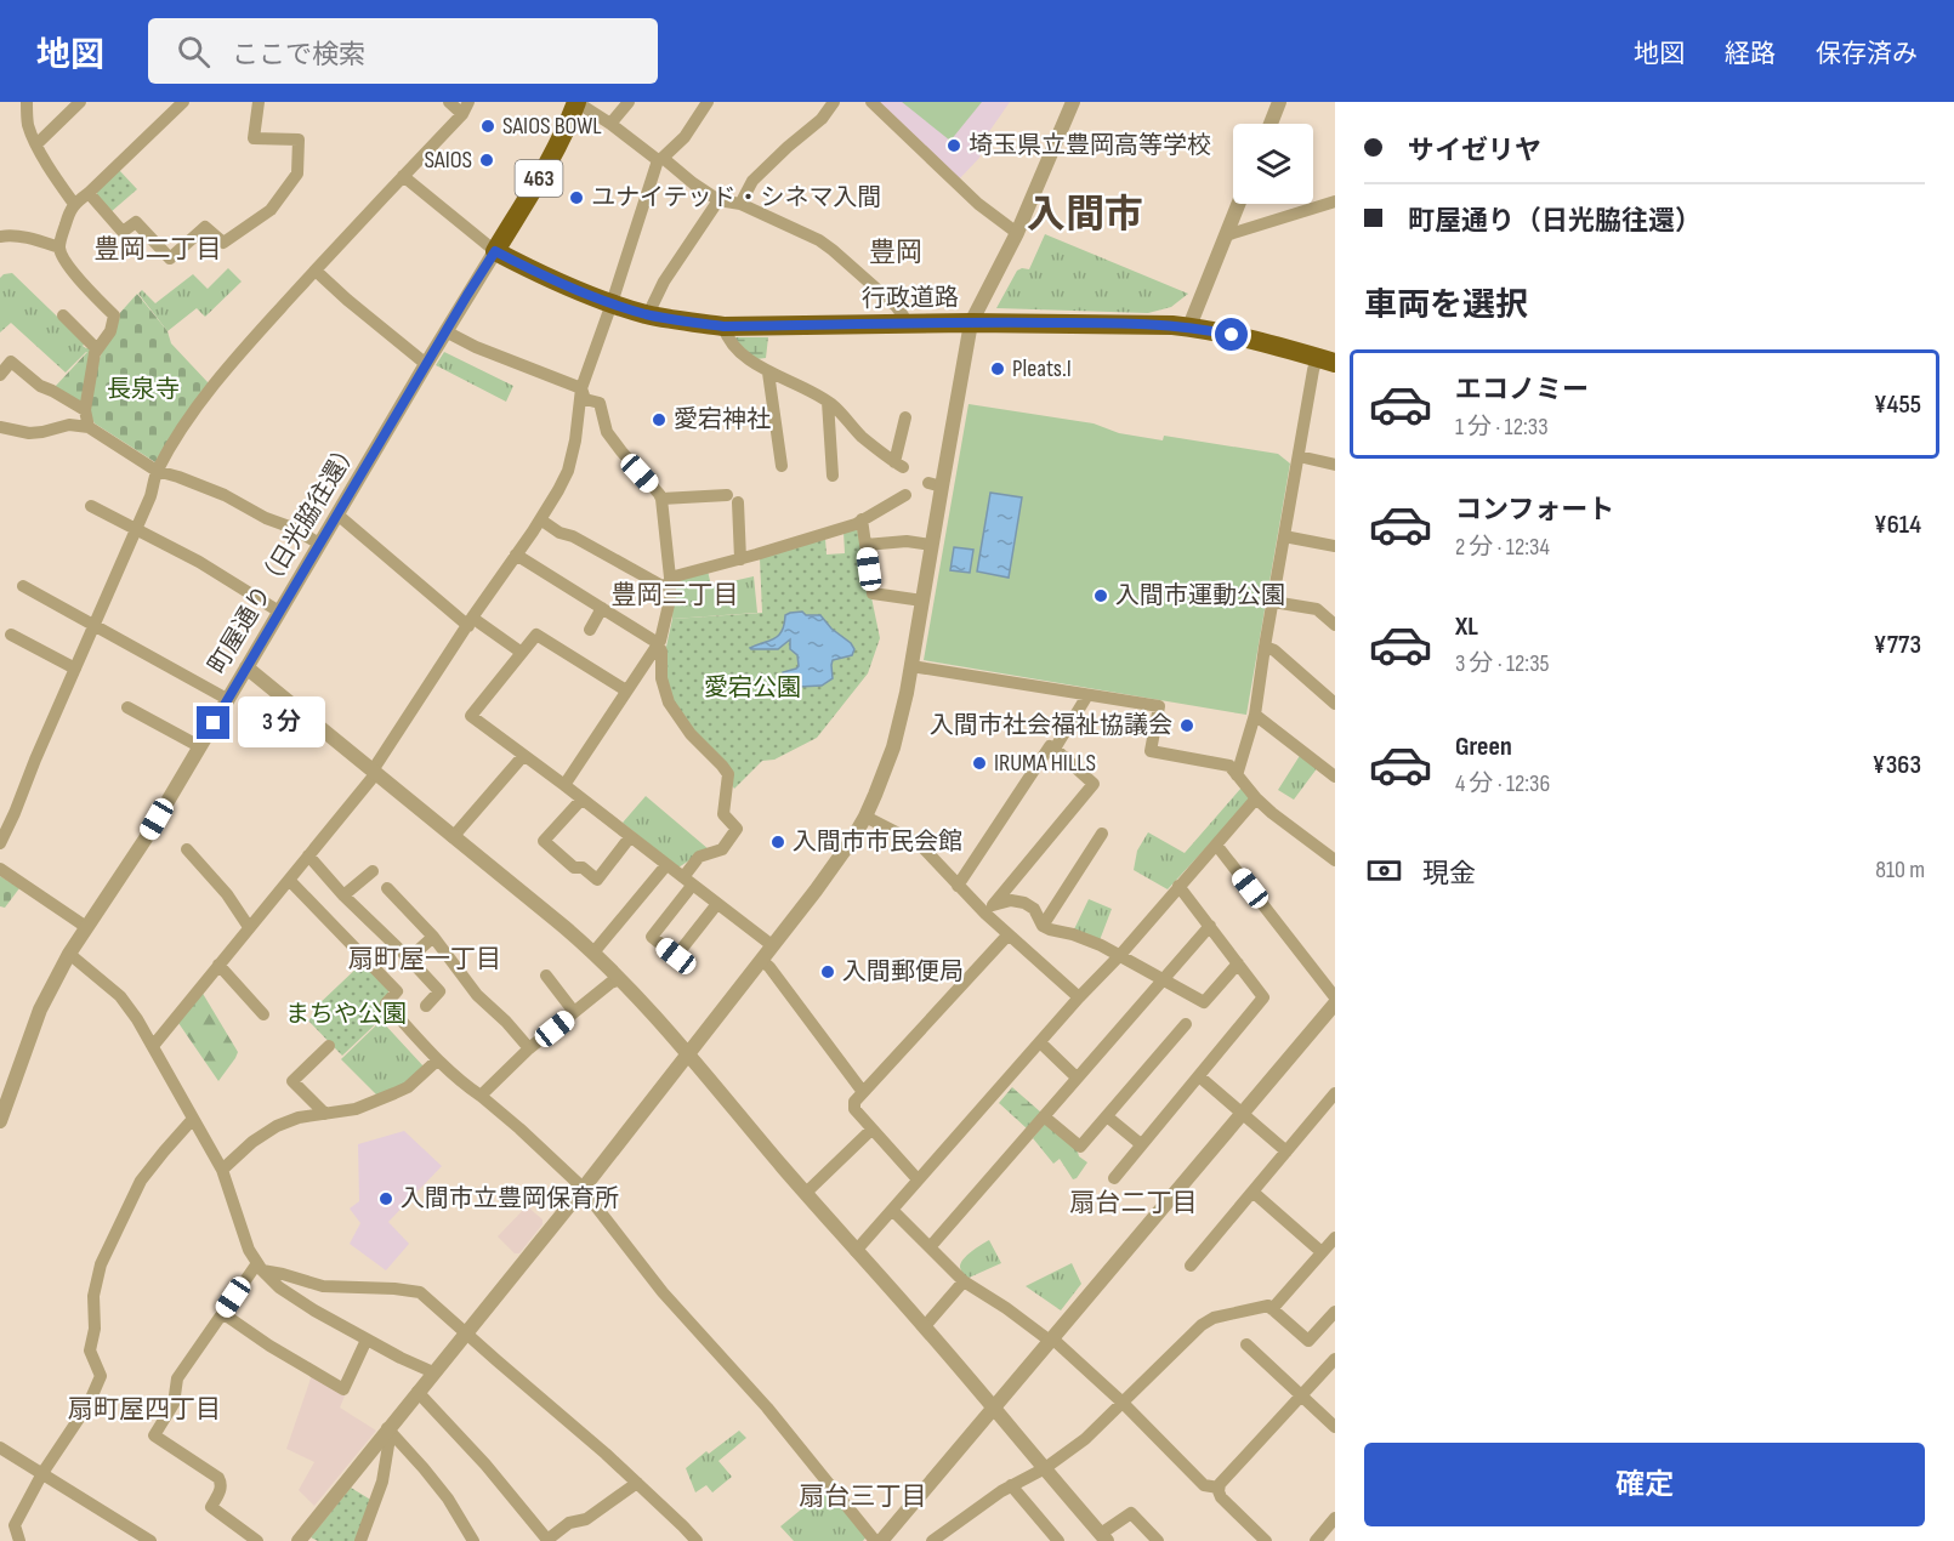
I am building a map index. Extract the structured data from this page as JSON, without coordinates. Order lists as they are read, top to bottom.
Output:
{
  "streets": {
    "highway": ["463", "行政道路"],
    "street": ["町屋通り（日光脇往還）"]
  },
  "crossings": [
    ["463", "行政道路"],
    ["463", "町屋通り（日光脇往還）"],
    ["行政道路", "町屋通り（日光脇往還）"]
  ],
  "districts": [
    "入間市",
    "豊岡二丁目",
    "豊岡",
    "豊岡三丁目",
    "扇町屋一丁目",
    "扇台二丁目",
    "扇町屋四丁目",
    "扇台三丁目"
  ],
  "parks": ["長泉寺", "愛宕公園", "まちや公園"],
  "places": [
    "SAIOS BOWL",
    "埼玉県立豊岡高等学校",
    "SAIOS",
    "ユナイテッド・シネマ入間",
    "Pleats.I",
    "愛宕神社",
    "入間市運動公園",
    "入間市社会福祉協議会",
    "IRUMA HILLS",
    "入間市市民会館",
    "入間郵便局",
    "入間市立豊岡保育所"
  ],
  "page": {
    "header": "地図",
    "search": "ここで検索",
    "nav": ["地図", "経路", "保存済み"],
    "banner": ["サイゼリヤ", "町屋通り（日光脇往還）"],
    "heading": "車両を選択",
    "list": [
      {
        "name": "エコノミー",
        "note": "1 分 · 12:33",
        "value": "¥455"
      },
      {
        "name": "コンフォート",
        "note": "2 分 · 12:34",
        "value": "¥614"
      },
      {
        "name": "XL",
        "note": "3 分 · 12:35",
        "value": "¥773"
      },
      {
        "name": "Green",
        "note": "4 分 · 12:36",
        "value": "¥363"
      }
    ],
    "bubble": "3 分",
    "pay": ["現金", "810 m"],
    "buttons": "確定"
  }
}
